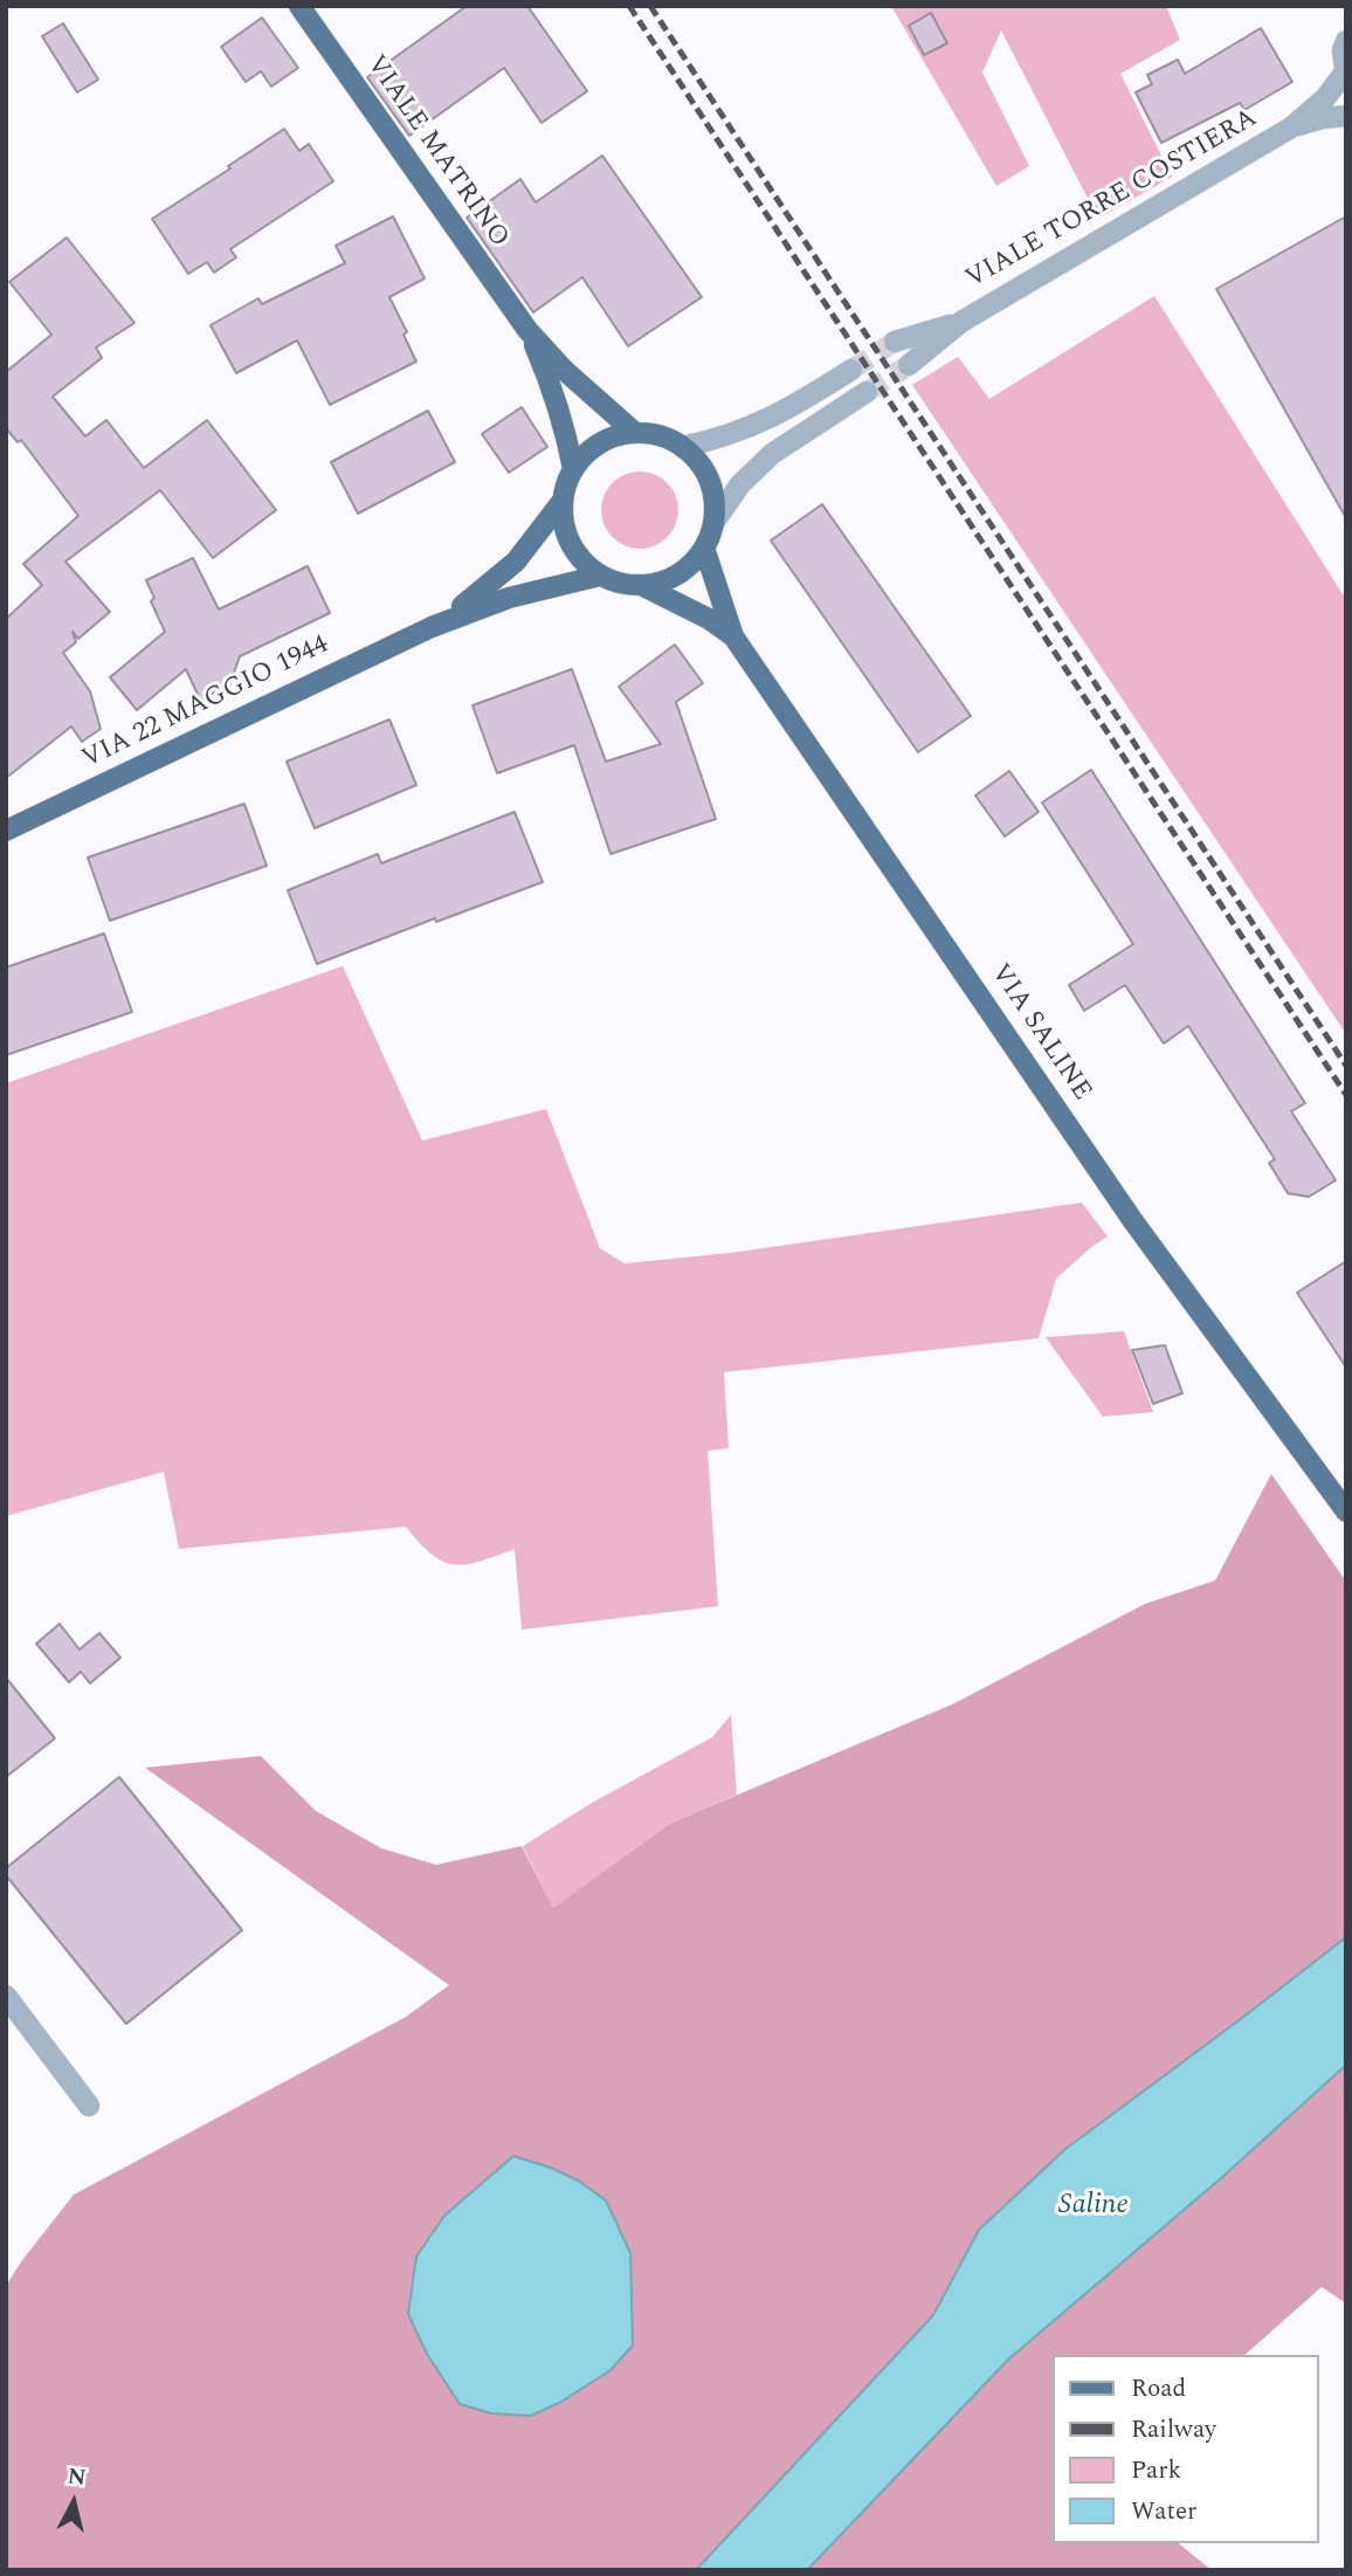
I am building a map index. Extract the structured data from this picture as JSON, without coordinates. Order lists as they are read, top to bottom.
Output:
{
  "streets": {
    "main road": ["VIALE MATRINO", "VIA 22 MAGGIO 1944", "VIA SALINE"],
    "street": ["VIALE TORRE COSTIERA"]
  },
  "crossings": [
    ["VIALE MATRINO", "VIA 22 MAGGIO 1944"],
    ["VIALE MATRINO", "VIA SALINE"],
    ["VIA 22 MAGGIO 1944", "VIA SALINE"]
  ],
  "water": ["Saline"],
  "legend": [
    "Road",
    "Railway",
    "Park",
    "Water"
  ],
  "north": "top"
}
